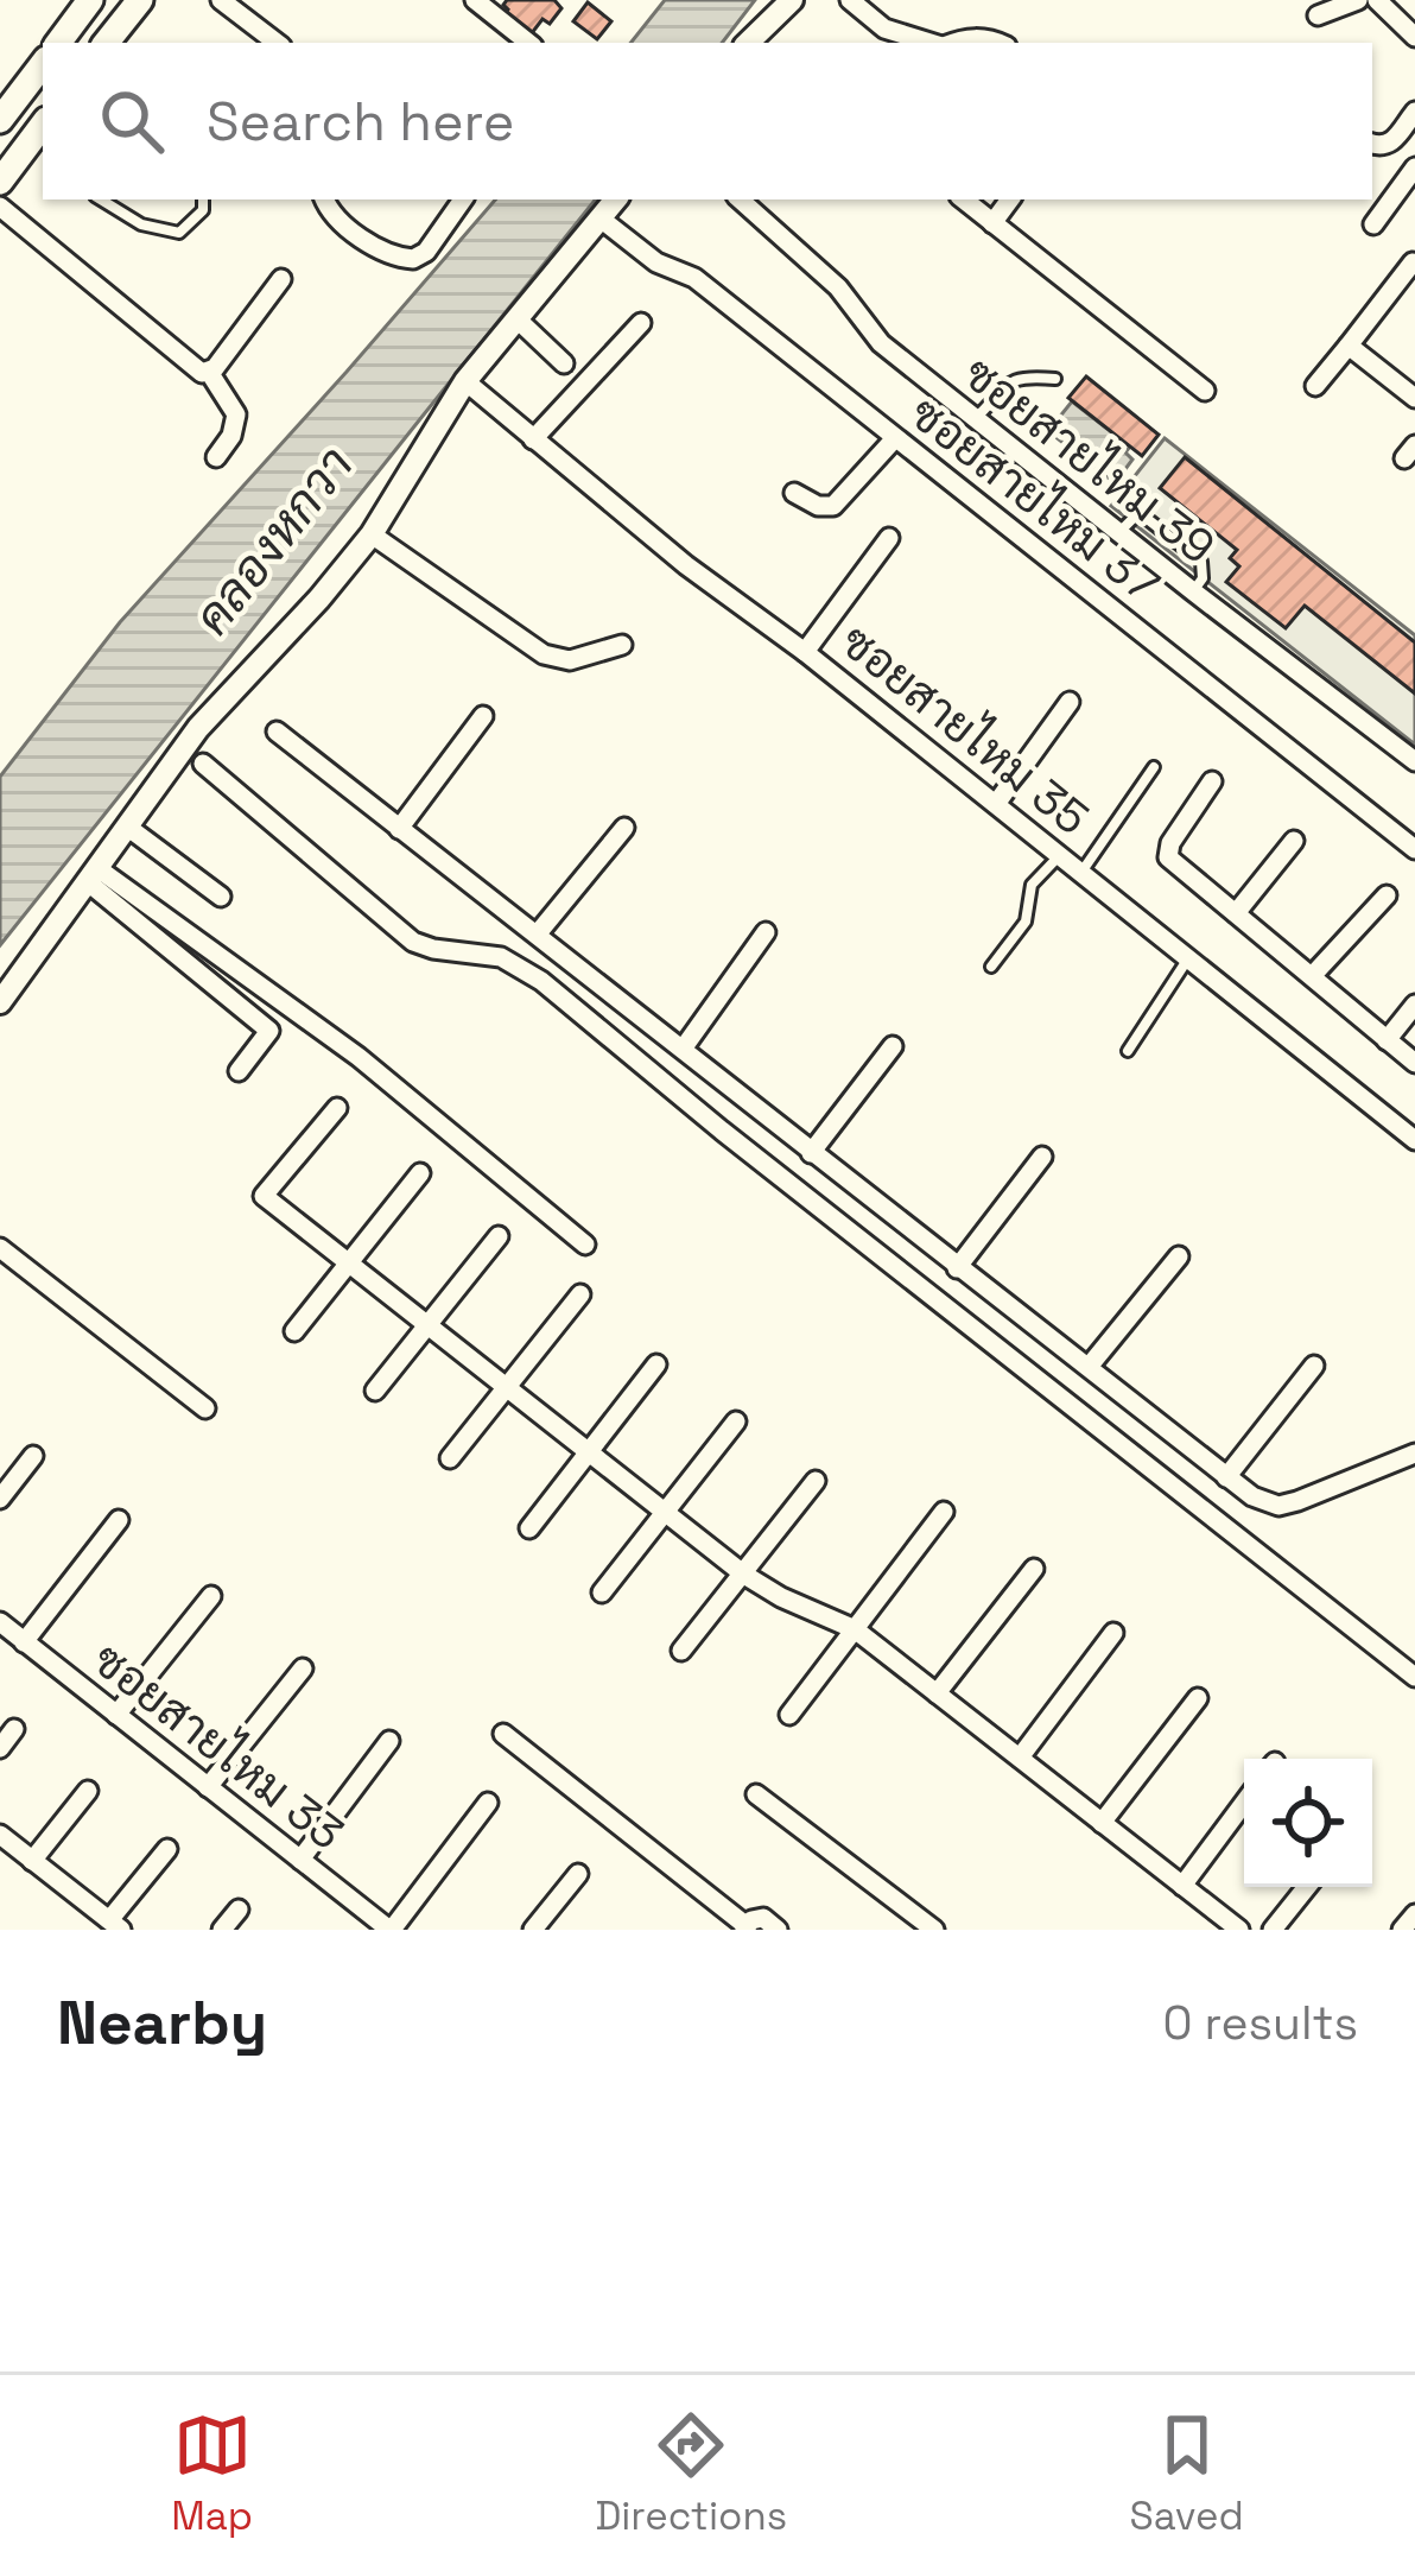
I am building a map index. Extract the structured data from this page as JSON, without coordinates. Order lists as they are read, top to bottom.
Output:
{
  "streets": {
    "street": [
      "ซอยสายไหม 39",
      "ซอยสายไหม 37",
      "ซอยสายไหม 35",
      "ซอยสายไหม 33"
    ]
  },
  "water": ["คลองหกวา"],
  "page": {
    "search": "Search here",
    "heading": ["Nearby", "0 results"],
    "nav": ["Map", "Directions", "Saved"]
  }
}
